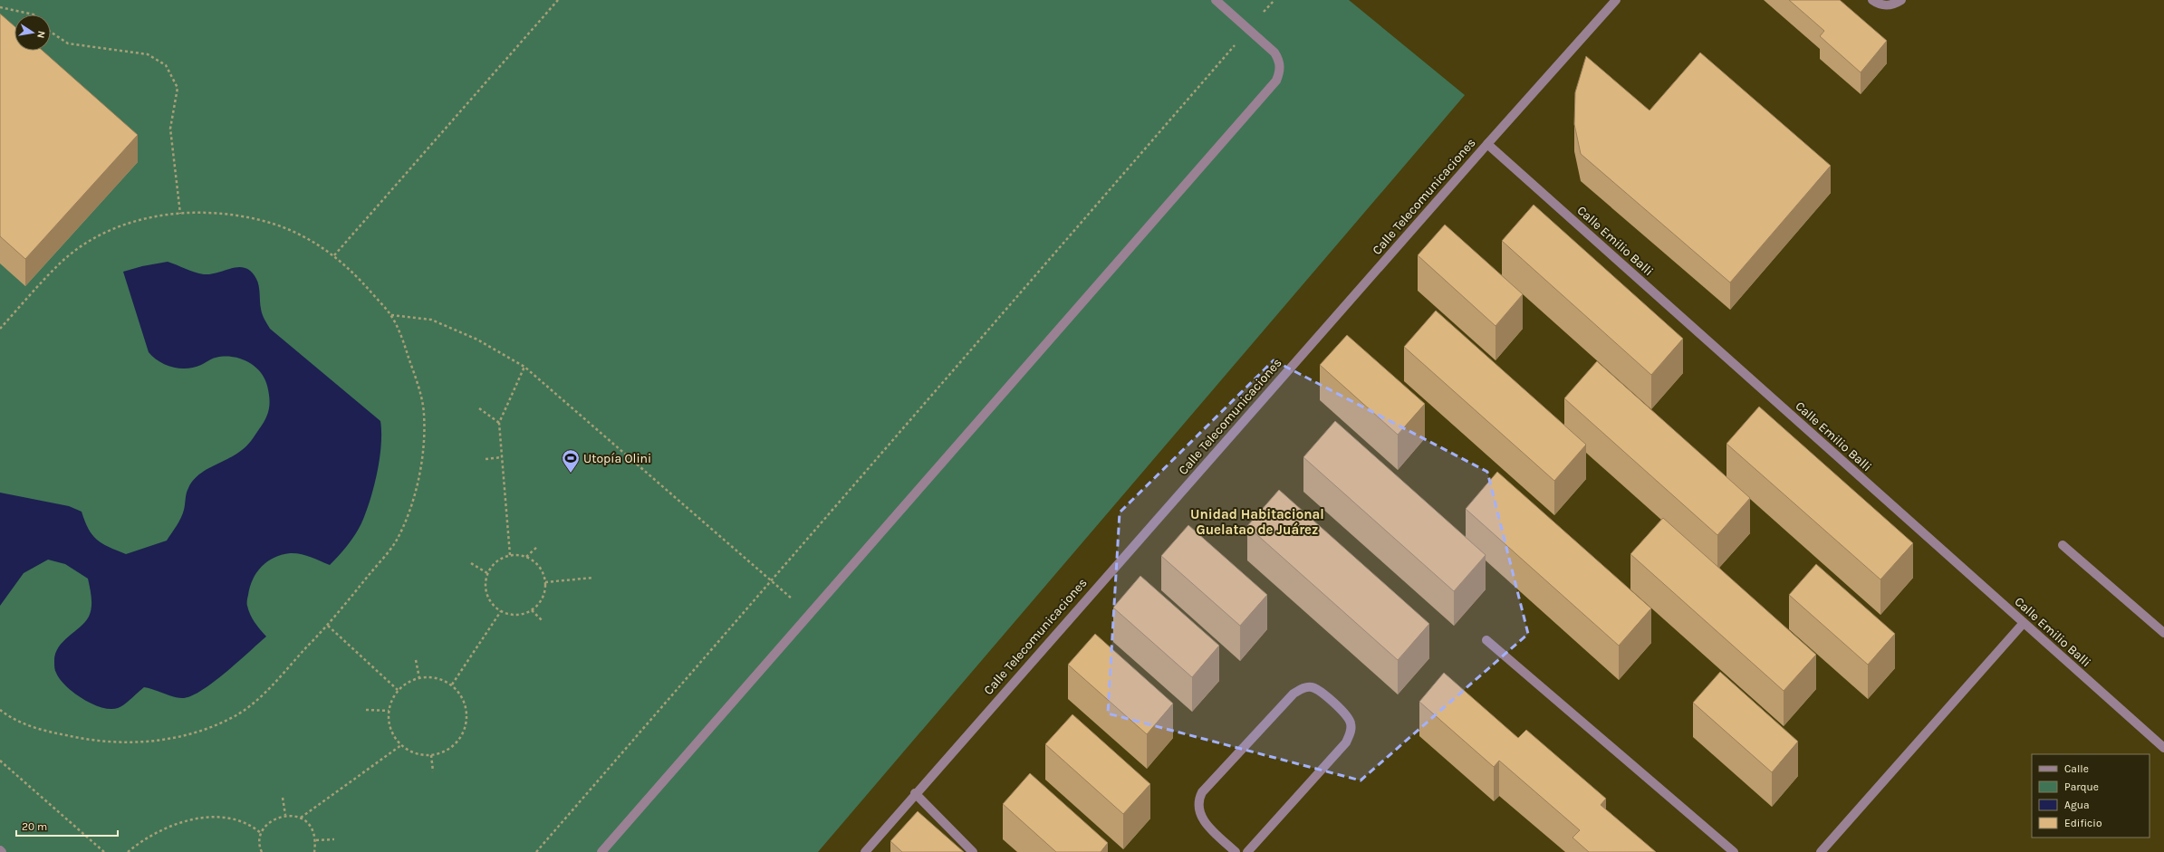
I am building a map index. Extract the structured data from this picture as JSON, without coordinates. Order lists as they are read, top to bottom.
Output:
{
  "streets": {
    "street": ["Calle Telecomunicaciones", "Calle Emilio Balli"]
  },
  "crossings": [
    ["Calle Telecomunicaciones", "Calle Emilio Balli"]
  ],
  "districts": ["Unidad Habitacional Guelatao de Juárez"],
  "places": {
    "sports": ["Utopía Olini"]
  },
  "legend": [
    "Calle",
    "Parque",
    "Agua",
    "Edificio"
  ],
  "scale_bar": "20 m",
  "north": "right"
}
